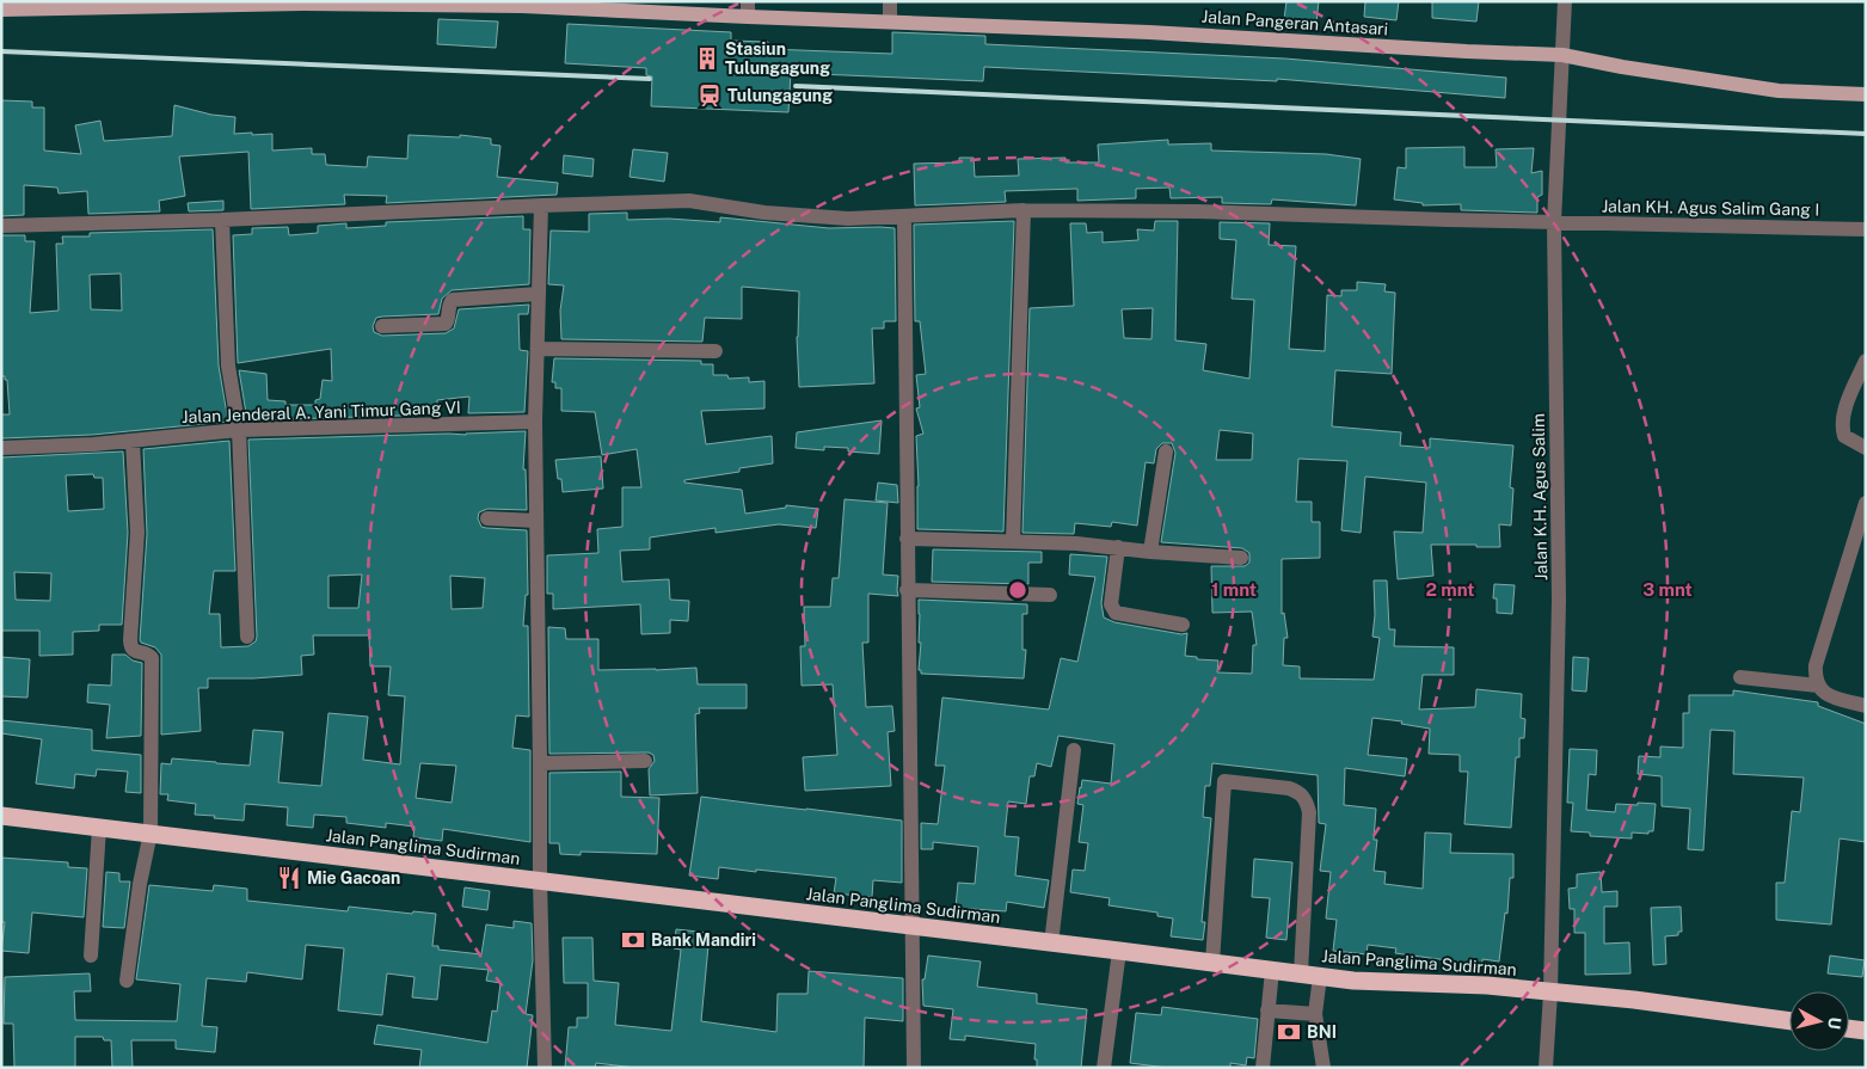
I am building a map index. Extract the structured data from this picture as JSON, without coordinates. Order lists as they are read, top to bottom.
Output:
{
  "streets": {
    "highway": ["Jalan Panglima Sudirman"],
    "main road": ["Jalan Pangeran Antasari"],
    "street": ["Jalan KH. Agus Salim Gang I", "Jalan Jenderal A. Yani Timur Gang VI", "Jalan K.H. Agus Salim"]
  },
  "crossings": [
    ["Jalan Pangeran Antasari", "Jalan K.H. Agus Salim"],
    ["Jalan KH. Agus Salim Gang I", "Jalan K.H. Agus Salim"],
    ["Jalan K.H. Agus Salim", "Jalan Panglima Sudirman"]
  ],
  "places": {
    "building": ["Stasiun Tulungagung"],
    "station": ["Tulungagung"],
    "restaurant": ["Mie Gacoan"],
    "bank": ["Bank Mandiri", "BNI"]
  },
  "north": "right",
  "rings": ["1 mnt", "2 mnt", "3 mnt"]
}
